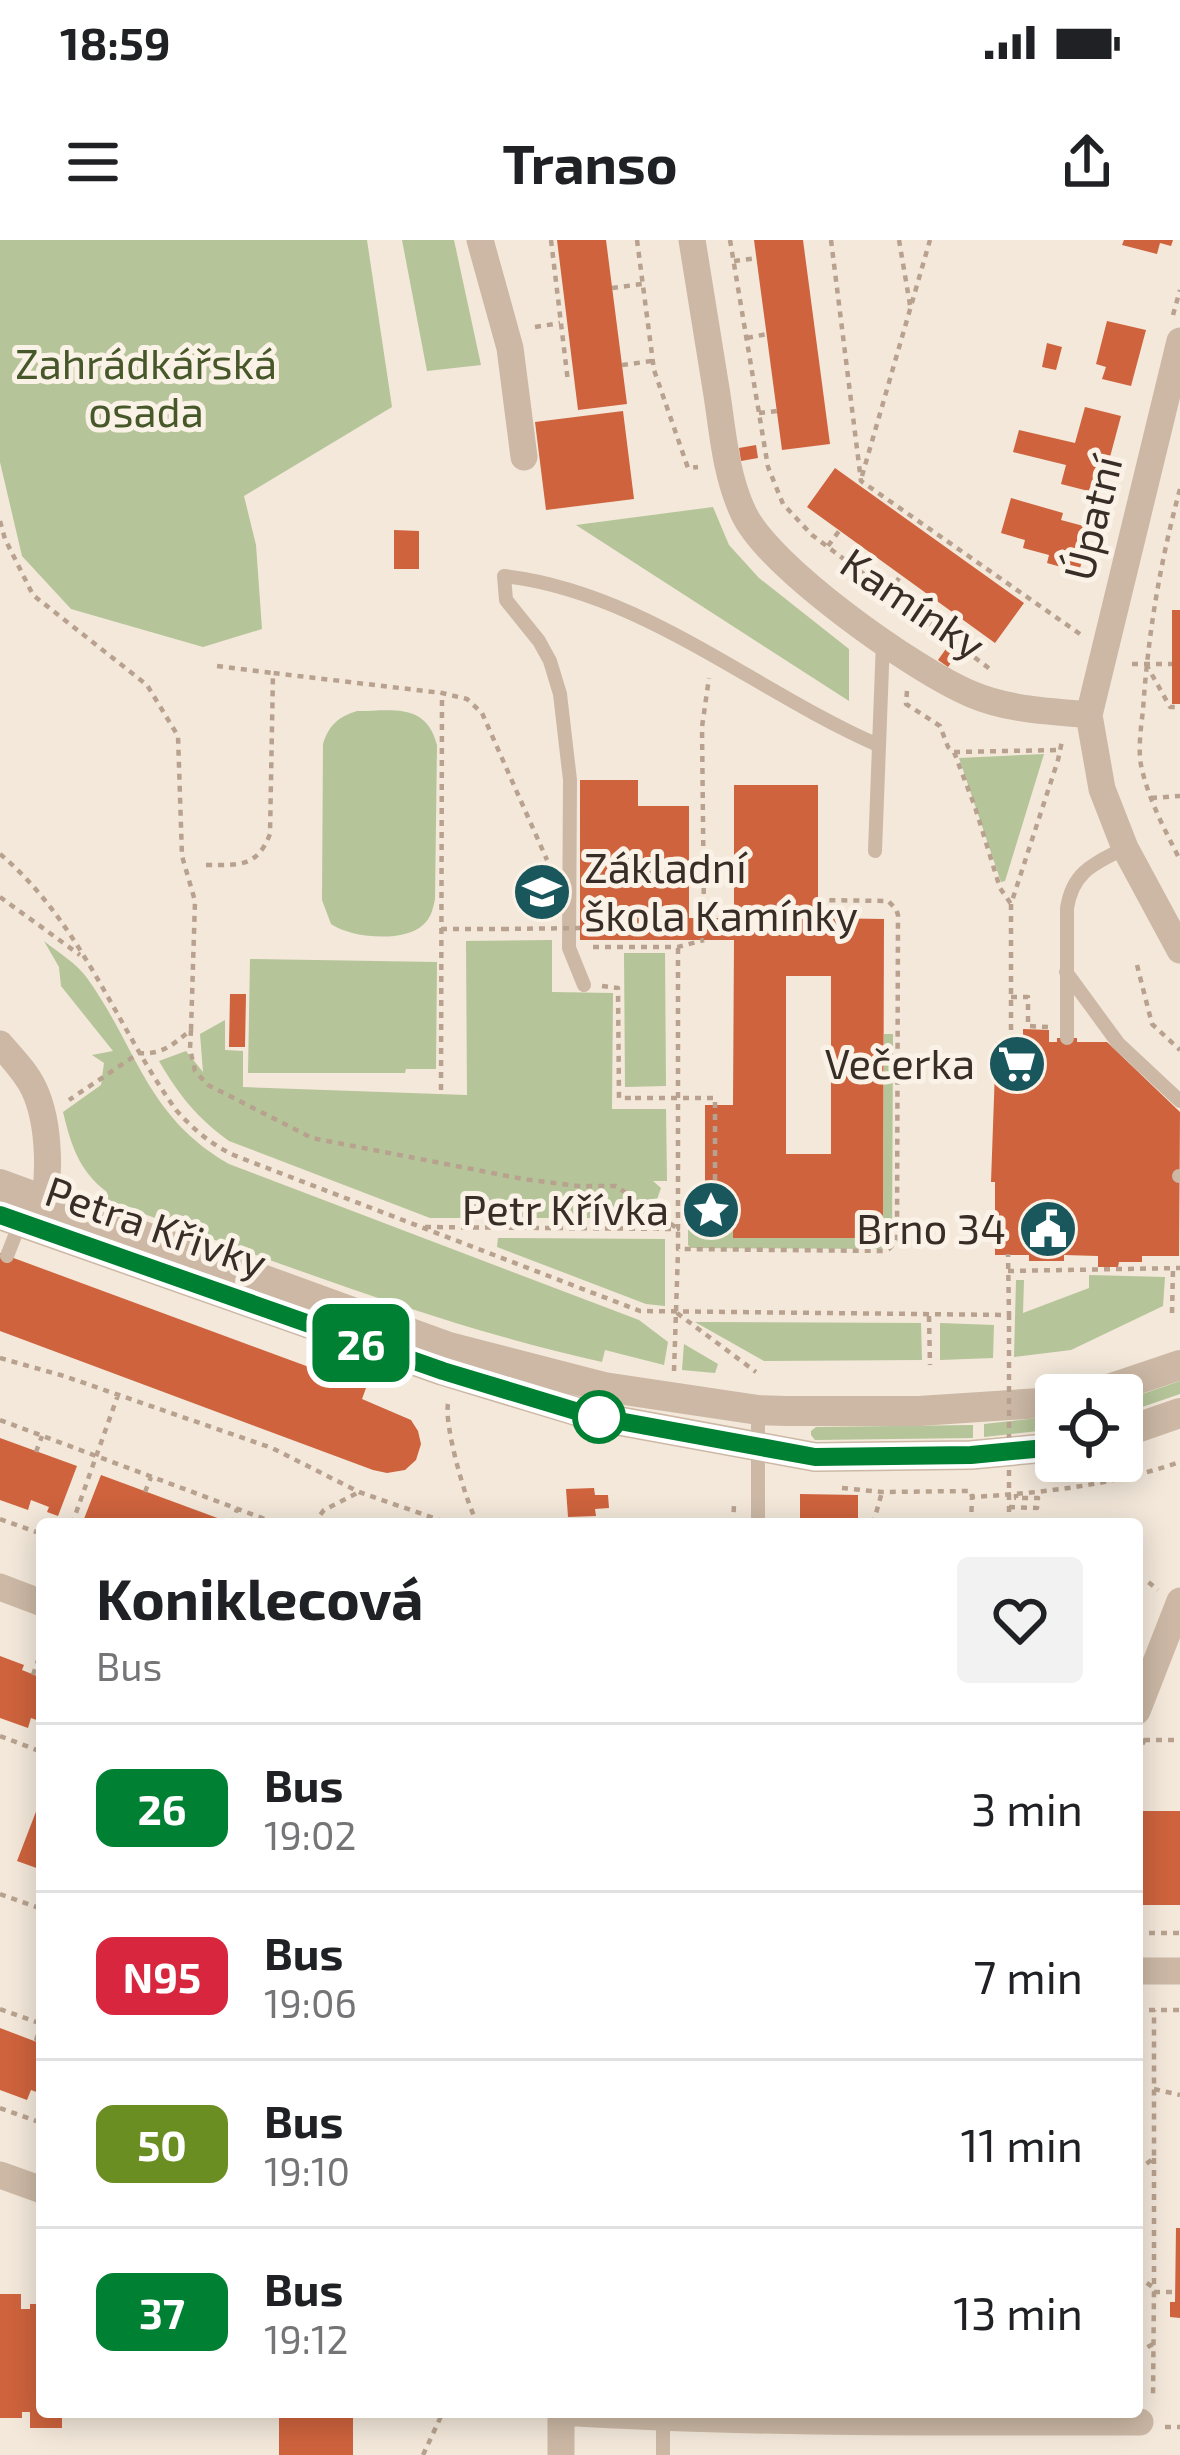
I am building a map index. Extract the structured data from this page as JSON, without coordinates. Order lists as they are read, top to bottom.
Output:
{
  "streets": {
    "street": ["Úpatní", "Kamínky", "Petra Křivky"]
  },
  "crossings": [
    ["Úpatní", "Kamínky"]
  ],
  "parks": ["Zahrádkářská osada"],
  "places": {
    "school or university": ["Základní škola Kamínky"],
    "supermarket": ["Večerka"],
    "place": ["Petr Křívka"],
    "public building": ["Brno 34"]
  },
  "lines": ["bus line 26"],
  "page": {
    "status": "18:59",
    "header": "Transo",
    "on_map": "26",
    "heading": ["Koniklecová", "Bus"],
    "list": [
      {
        "mark": "26",
        "name": "Bus",
        "note": "19:02",
        "value": "3 min"
      },
      {
        "mark": "N95",
        "name": "Bus",
        "note": "19:06",
        "value": "7 min"
      },
      {
        "mark": "50",
        "name": "Bus",
        "note": "19:10",
        "value": "11 min"
      },
      {
        "mark": "37",
        "name": "Bus",
        "note": "19:12",
        "value": "13 min"
      }
    ]
  }
}
